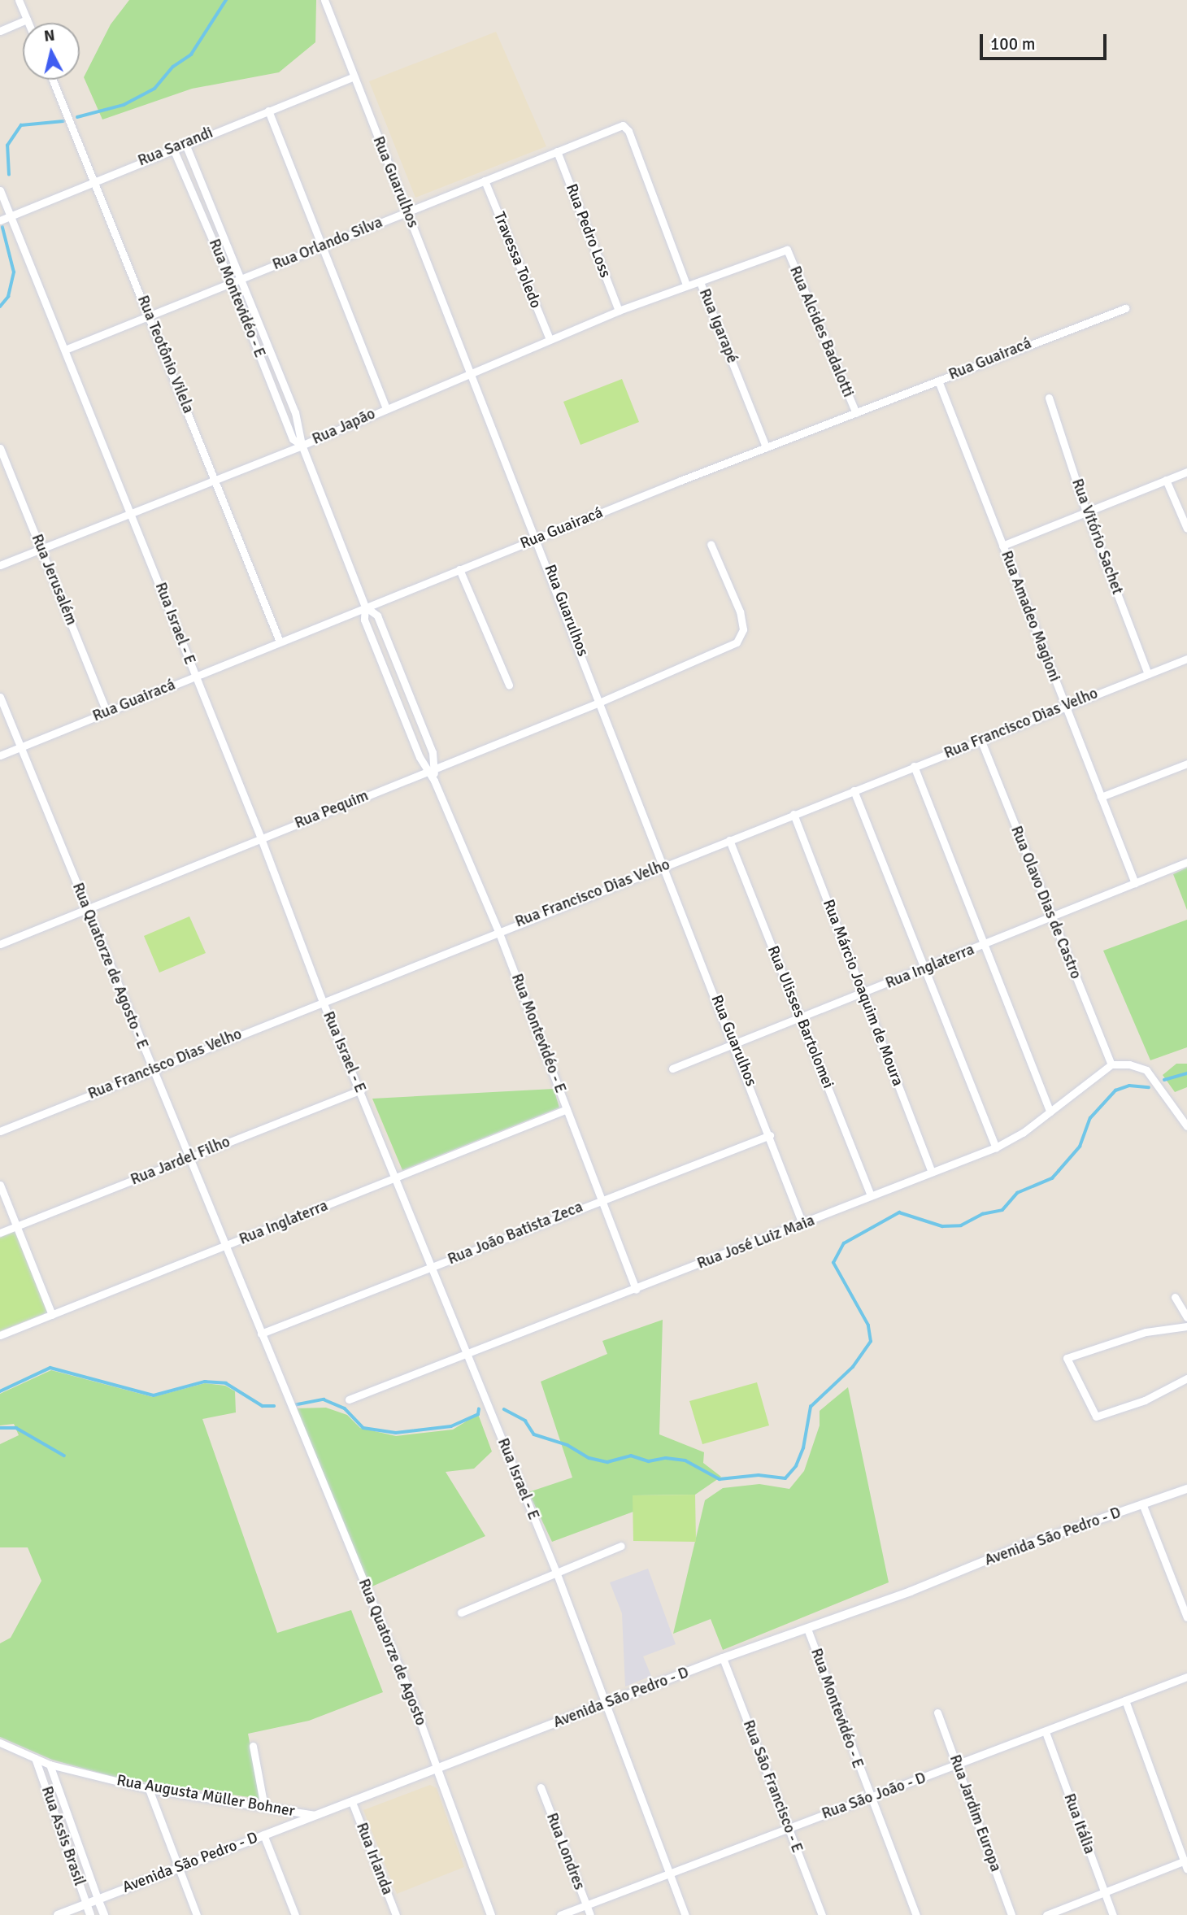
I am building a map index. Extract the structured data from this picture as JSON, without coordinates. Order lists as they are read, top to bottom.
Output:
{
  "streets": {
    "street": [
      "Rua Sarandi",
      "Rua Guarulhos",
      "Rua Pedro Loss",
      "Rua Orlando Silva",
      "Travessa Toledo",
      "Rua Montevidéo - E",
      "Rua Igarapé",
      "Rua Alcides Badalotti",
      "Rua Teotônio Vilela",
      "Rua Guairacá",
      "Rua Japão",
      "Rua Vitório Sachet",
      "Rua Jerusalém",
      "Rua Amadeo Magioni",
      "Rua Israel - E",
      "Rua Francisco Dias Velho",
      "Rua Pequim",
      "Rua Olavo Dias de Castro",
      "Rua Quatorze de Agosto - E",
      "Rua Inglaterra",
      "Rua Márcio Joaquim de Moura",
      "Rua Ulisses Bartolomei",
      "Rua Jardel Filho",
      "Rua João Batista Zeca",
      "Rua José Luiz Maia",
      "Avenida São Pedro - D",
      "Rua Quatorze de Agosto",
      "Rua São Francisco - E",
      "Rua Augusta Müller Bohner",
      "Rua São João - D",
      "Rua Jardim Europa",
      "Rua Itália",
      "Rua Assis Brasil",
      "Rua Londres",
      "Rua Irlanda"
    ]
  },
  "crossings": [
    ["Rua Sarandi", "Rua Guarulhos"],
    ["Rua Sarandi", "Rua Montevidéo - E"],
    ["Rua Sarandi", "Rua Teotônio Vilela"],
    ["Rua Sarandi", "Rua Israel - E"],
    ["Rua Guarulhos", "Rua Orlando Silva"],
    ["Rua Guarulhos", "Rua Guairacá"],
    ["Rua Guarulhos", "Rua Japão"],
    ["Rua Guarulhos", "Rua Francisco Dias Velho"],
    ["Rua Guarulhos", "Rua Pequim"],
    ["Rua Guarulhos", "Rua Inglaterra"],
    ["Rua Guarulhos", "Rua João Batista Zeca"],
    ["Rua Guarulhos", "Rua José Luiz Maia"],
    ["Rua Pedro Loss", "Rua Orlando Silva"],
    ["Rua Pedro Loss", "Rua Japão"],
    ["Rua Orlando Silva", "Travessa Toledo"],
    ["Rua Orlando Silva", "Rua Montevidéo - E"],
    ["Rua Orlando Silva", "Rua Igarapé"],
    ["Rua Orlando Silva", "Rua Teotônio Vilela"],
    ["Rua Orlando Silva", "Rua Israel - E"],
    ["Travessa Toledo", "Rua Japão"],
    ["Rua Montevidéo - E", "Rua Guairacá"],
    ["Rua Montevidéo - E", "Rua Japão"],
    ["Rua Montevidéo - E", "Rua Francisco Dias Velho"],
    ["Rua Montevidéo - E", "Rua Pequim"],
    ["Rua Montevidéo - E", "Rua Inglaterra"],
    ["Rua Montevidéo - E", "Rua João Batista Zeca"],
    ["Rua Montevidéo - E", "Rua José Luiz Maia"],
    ["Rua Montevidéo - E", "Avenida São Pedro - D"],
    ["Rua Montevidéo - E", "Rua São João - D"],
    ["Rua Igarapé", "Rua Alcides Badalotti"],
    ["Rua Igarapé", "Rua Guairacá"],
    ["Rua Igarapé", "Rua Japão"],
    ["Rua Alcides Badalotti", "Rua Guairacá"],
    ["Rua Teotônio Vilela", "Rua Guairacá"],
    ["Rua Teotônio Vilela", "Rua Japão"],
    ["Rua Guairacá", "Rua Jerusalém"],
    ["Rua Guairacá", "Rua Amadeo Magioni"],
    ["Rua Guairacá", "Rua Israel - E"],
    ["Rua Guairacá", "Rua Quatorze de Agosto - E"],
    ["Rua Japão", "Rua Jerusalém"],
    ["Rua Japão", "Rua Israel - E"],
    ["Rua Vitório Sachet", "Rua Francisco Dias Velho"],
    ["Rua Amadeo Magioni", "Rua Francisco Dias Velho"],
    ["Rua Amadeo Magioni", "Rua Inglaterra"],
    ["Rua Israel - E", "Rua Francisco Dias Velho"],
    ["Rua Israel - E", "Rua Pequim"],
    ["Rua Israel - E", "Rua Inglaterra"],
    ["Rua Israel - E", "Rua Jardel Filho"],
    ["Rua Israel - E", "Rua João Batista Zeca"],
    ["Rua Israel - E", "Rua José Luiz Maia"],
    ["Rua Israel - E", "Avenida São Pedro - D"],
    ["Rua Israel - E", "Rua São João - D"],
    ["Rua Francisco Dias Velho", "Rua Olavo Dias de Castro"],
    ["Rua Francisco Dias Velho", "Rua Quatorze de Agosto - E"],
    ["Rua Francisco Dias Velho", "Rua Márcio Joaquim de Moura"],
    ["Rua Francisco Dias Velho", "Rua Ulisses Bartolomei"],
    ["Rua Pequim", "Rua Quatorze de Agosto - E"],
    ["Rua Olavo Dias de Castro", "Rua Inglaterra"],
    ["Rua Olavo Dias de Castro", "Rua José Luiz Maia"],
    ["Rua Quatorze de Agosto - E", "Rua Inglaterra"],
    ["Rua Quatorze de Agosto - E", "Rua Jardel Filho"],
    ["Rua Quatorze de Agosto - E", "Rua João Batista Zeca"],
    ["Rua Quatorze de Agosto - E", "Rua Quatorze de Agosto"],
    ["Rua Inglaterra", "Rua Márcio Joaquim de Moura"],
    ["Rua Inglaterra", "Rua Ulisses Bartolomei"],
    ["Rua Márcio Joaquim de Moura", "Rua José Luiz Maia"],
    ["Rua Ulisses Bartolomei", "Rua José Luiz Maia"],
    ["Avenida São Pedro - D", "Rua Quatorze de Agosto"],
    ["Avenida São Pedro - D", "Rua São Francisco - E"],
    ["Avenida São Pedro - D", "Rua Augusta Müller Bohner"],
    ["Avenida São Pedro - D", "Rua Assis Brasil"],
    ["Avenida São Pedro - D", "Rua Irlanda"],
    ["Rua São Francisco - E", "Rua São João - D"],
    ["Rua Augusta Müller Bohner", "Rua Assis Brasil"],
    ["Rua São João - D", "Rua Jardim Europa"],
    ["Rua São João - D", "Rua Itália"],
    ["Rua São João - D", "Rua Londres"]
  ],
  "scale_bar": "100 m",
  "north": "top"
}
